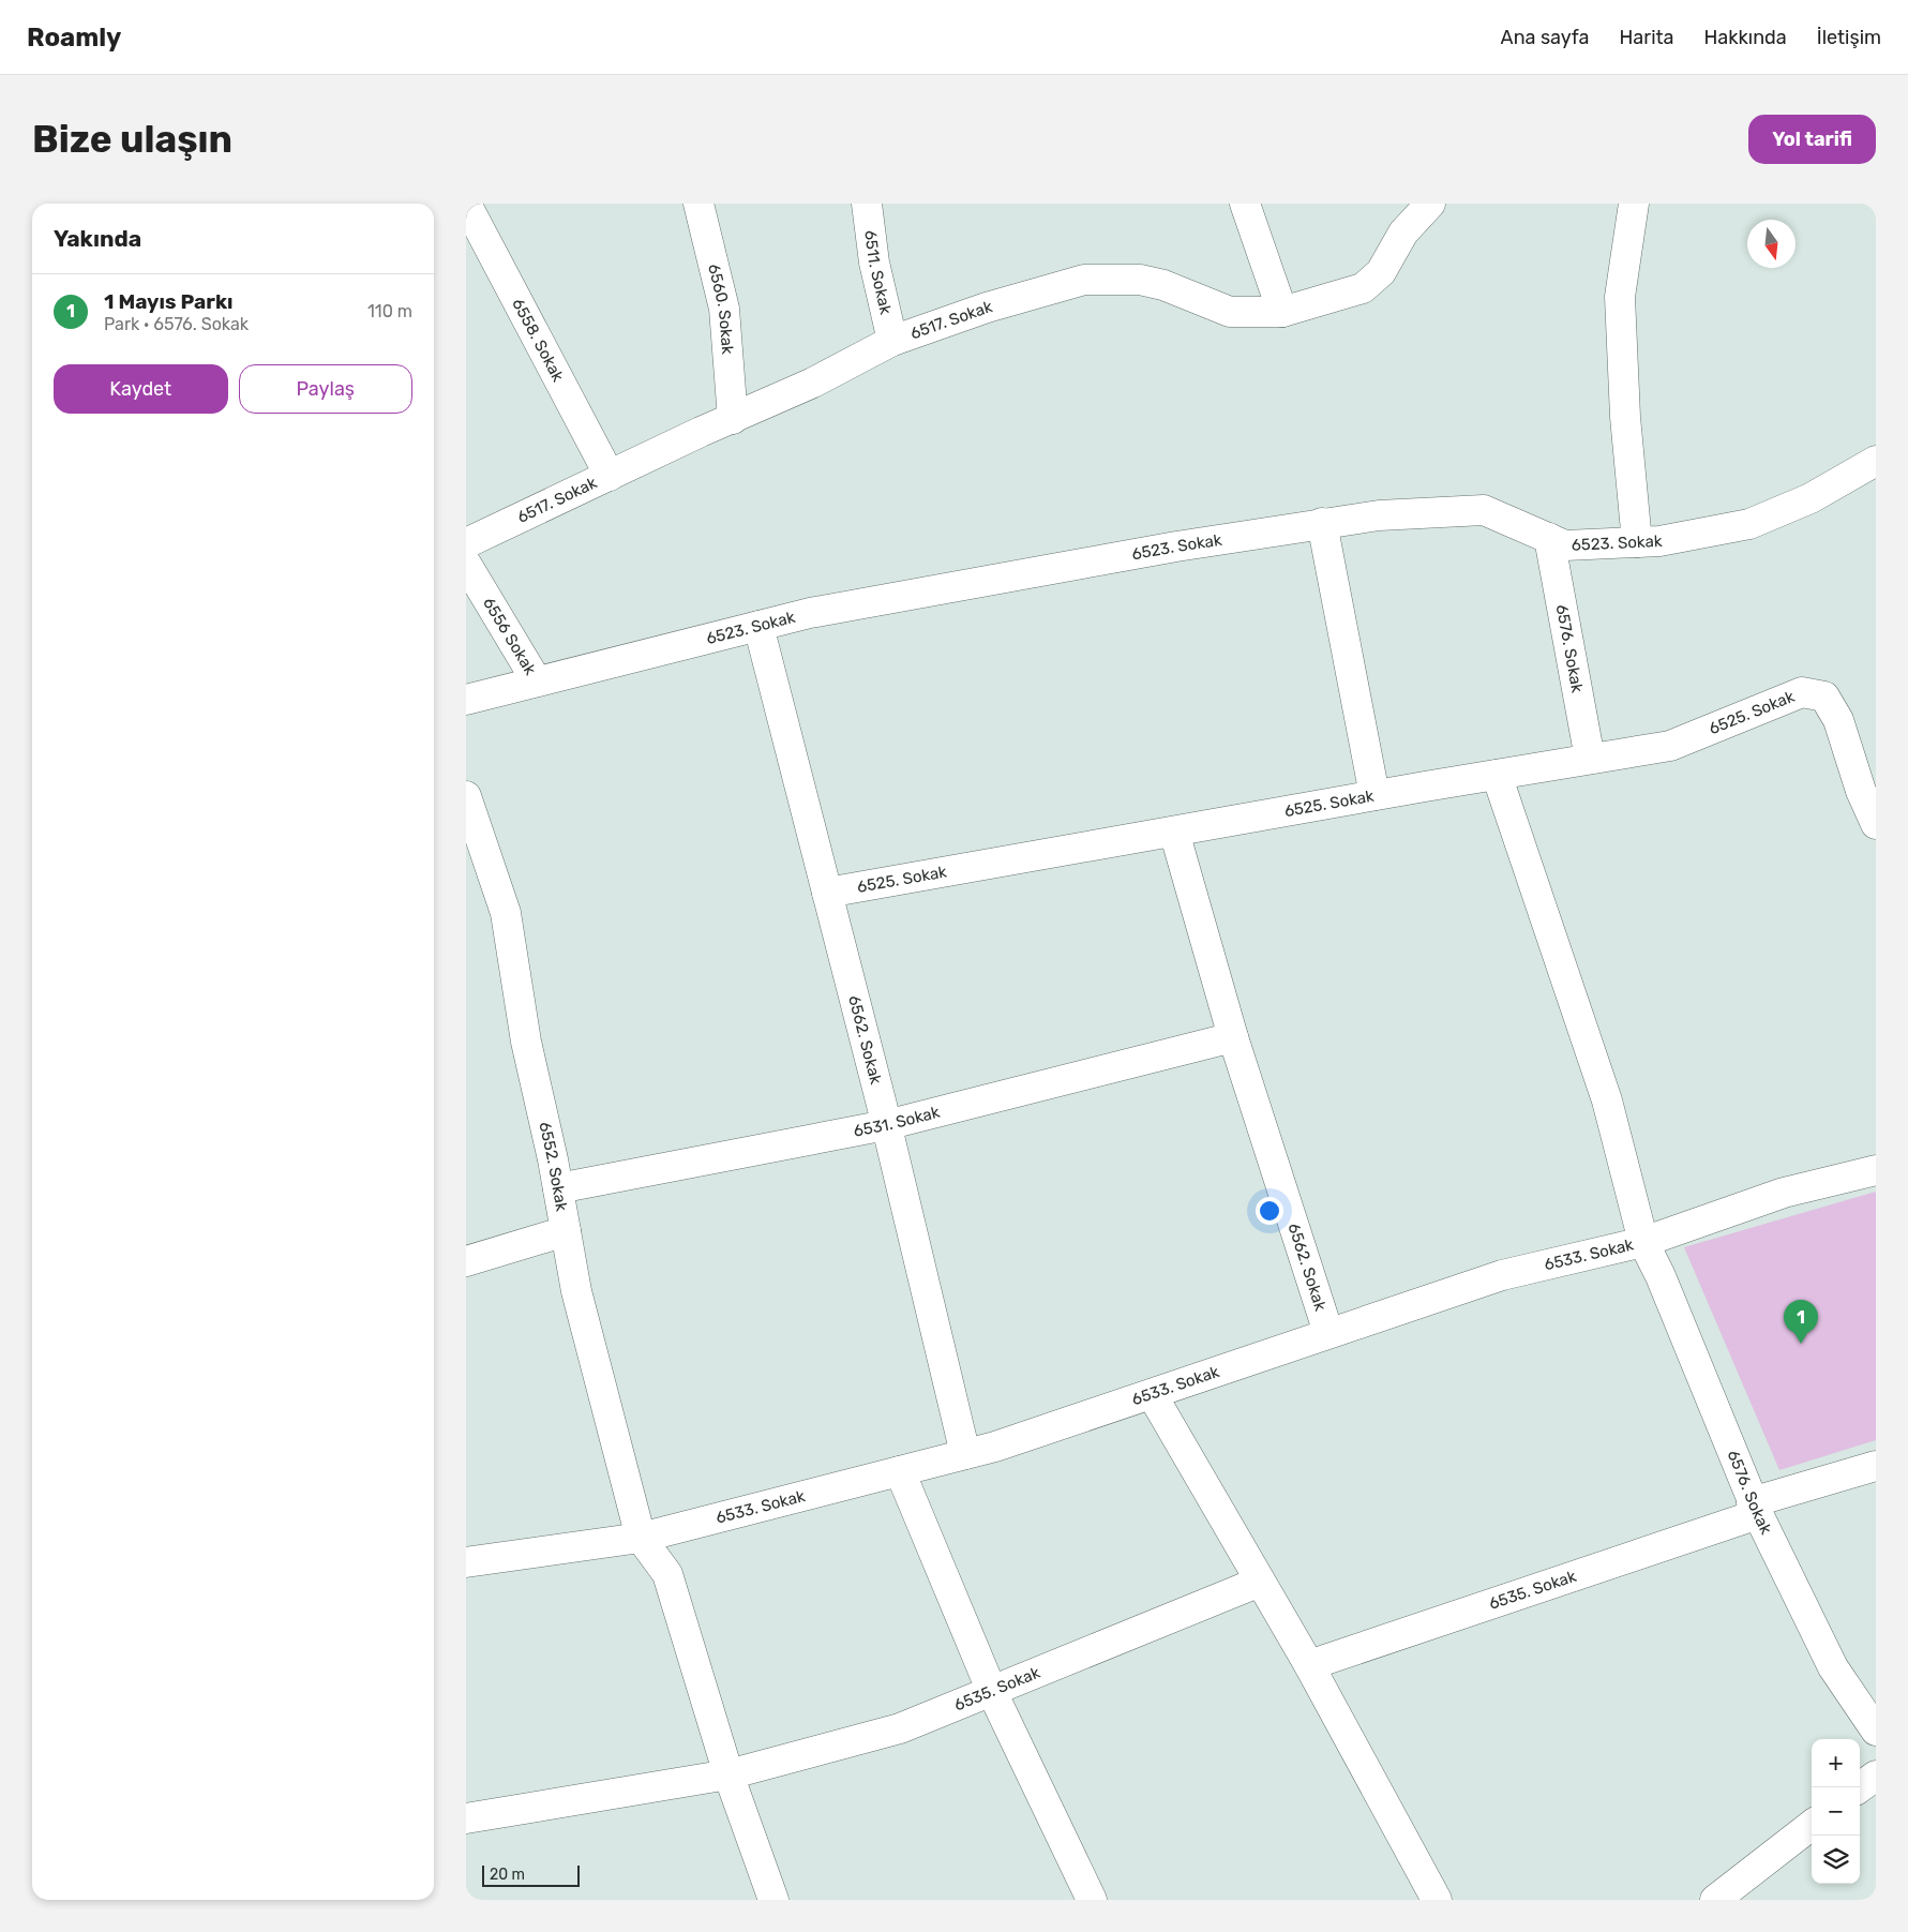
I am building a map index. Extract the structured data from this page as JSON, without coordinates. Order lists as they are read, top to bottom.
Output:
{
  "streets": {
    "street": [
      "6511. Sokak",
      "6560. Sokak",
      "6517. Sokak",
      "6558. Sokak",
      "6523. Sokak",
      "6556 Sokak",
      "6576. Sokak",
      "6525. Sokak",
      "6562. Sokak",
      "6531. Sokak",
      "6552. Sokak",
      "6533. Sokak",
      "6535. Sokak"
    ]
  },
  "crossings": [
    ["6511. Sokak", "6517. Sokak"],
    ["6560. Sokak", "6517. Sokak"],
    ["6517. Sokak", "6558. Sokak"],
    ["6523. Sokak", "6556 Sokak"],
    ["6523. Sokak", "6576. Sokak"],
    ["6523. Sokak", "6562. Sokak"],
    ["6576. Sokak", "6525. Sokak"],
    ["6576. Sokak", "6533. Sokak"],
    ["6576. Sokak", "6535. Sokak"],
    ["6525. Sokak", "6562. Sokak"],
    ["6562. Sokak", "6531. Sokak"],
    ["6562. Sokak", "6533. Sokak"],
    ["6531. Sokak", "6552. Sokak"],
    ["6552. Sokak", "6533. Sokak"]
  ],
  "scale_bar": "20 m",
  "north": "bottom",
  "page": {
    "header": "Roamly",
    "nav": [
      "Ana sayfa",
      "Harita",
      "Hakkında",
      "İletişim"
    ],
    "buttons": [
      "Yol tarifi",
      ["Kaydet", "Paylaş"]
    ],
    "title": "Bize ulaşın",
    "heading": "Yakında",
    "list": [
      {
        "mark": "1",
        "name": "1 Mayıs Parkı",
        "note": "Park · 6576. Sokak",
        "value": "110 m"
      }
    ],
    "pins": "1",
    "map_buttons": ["+", "−"],
    "scale": "20 m"
  }
}
